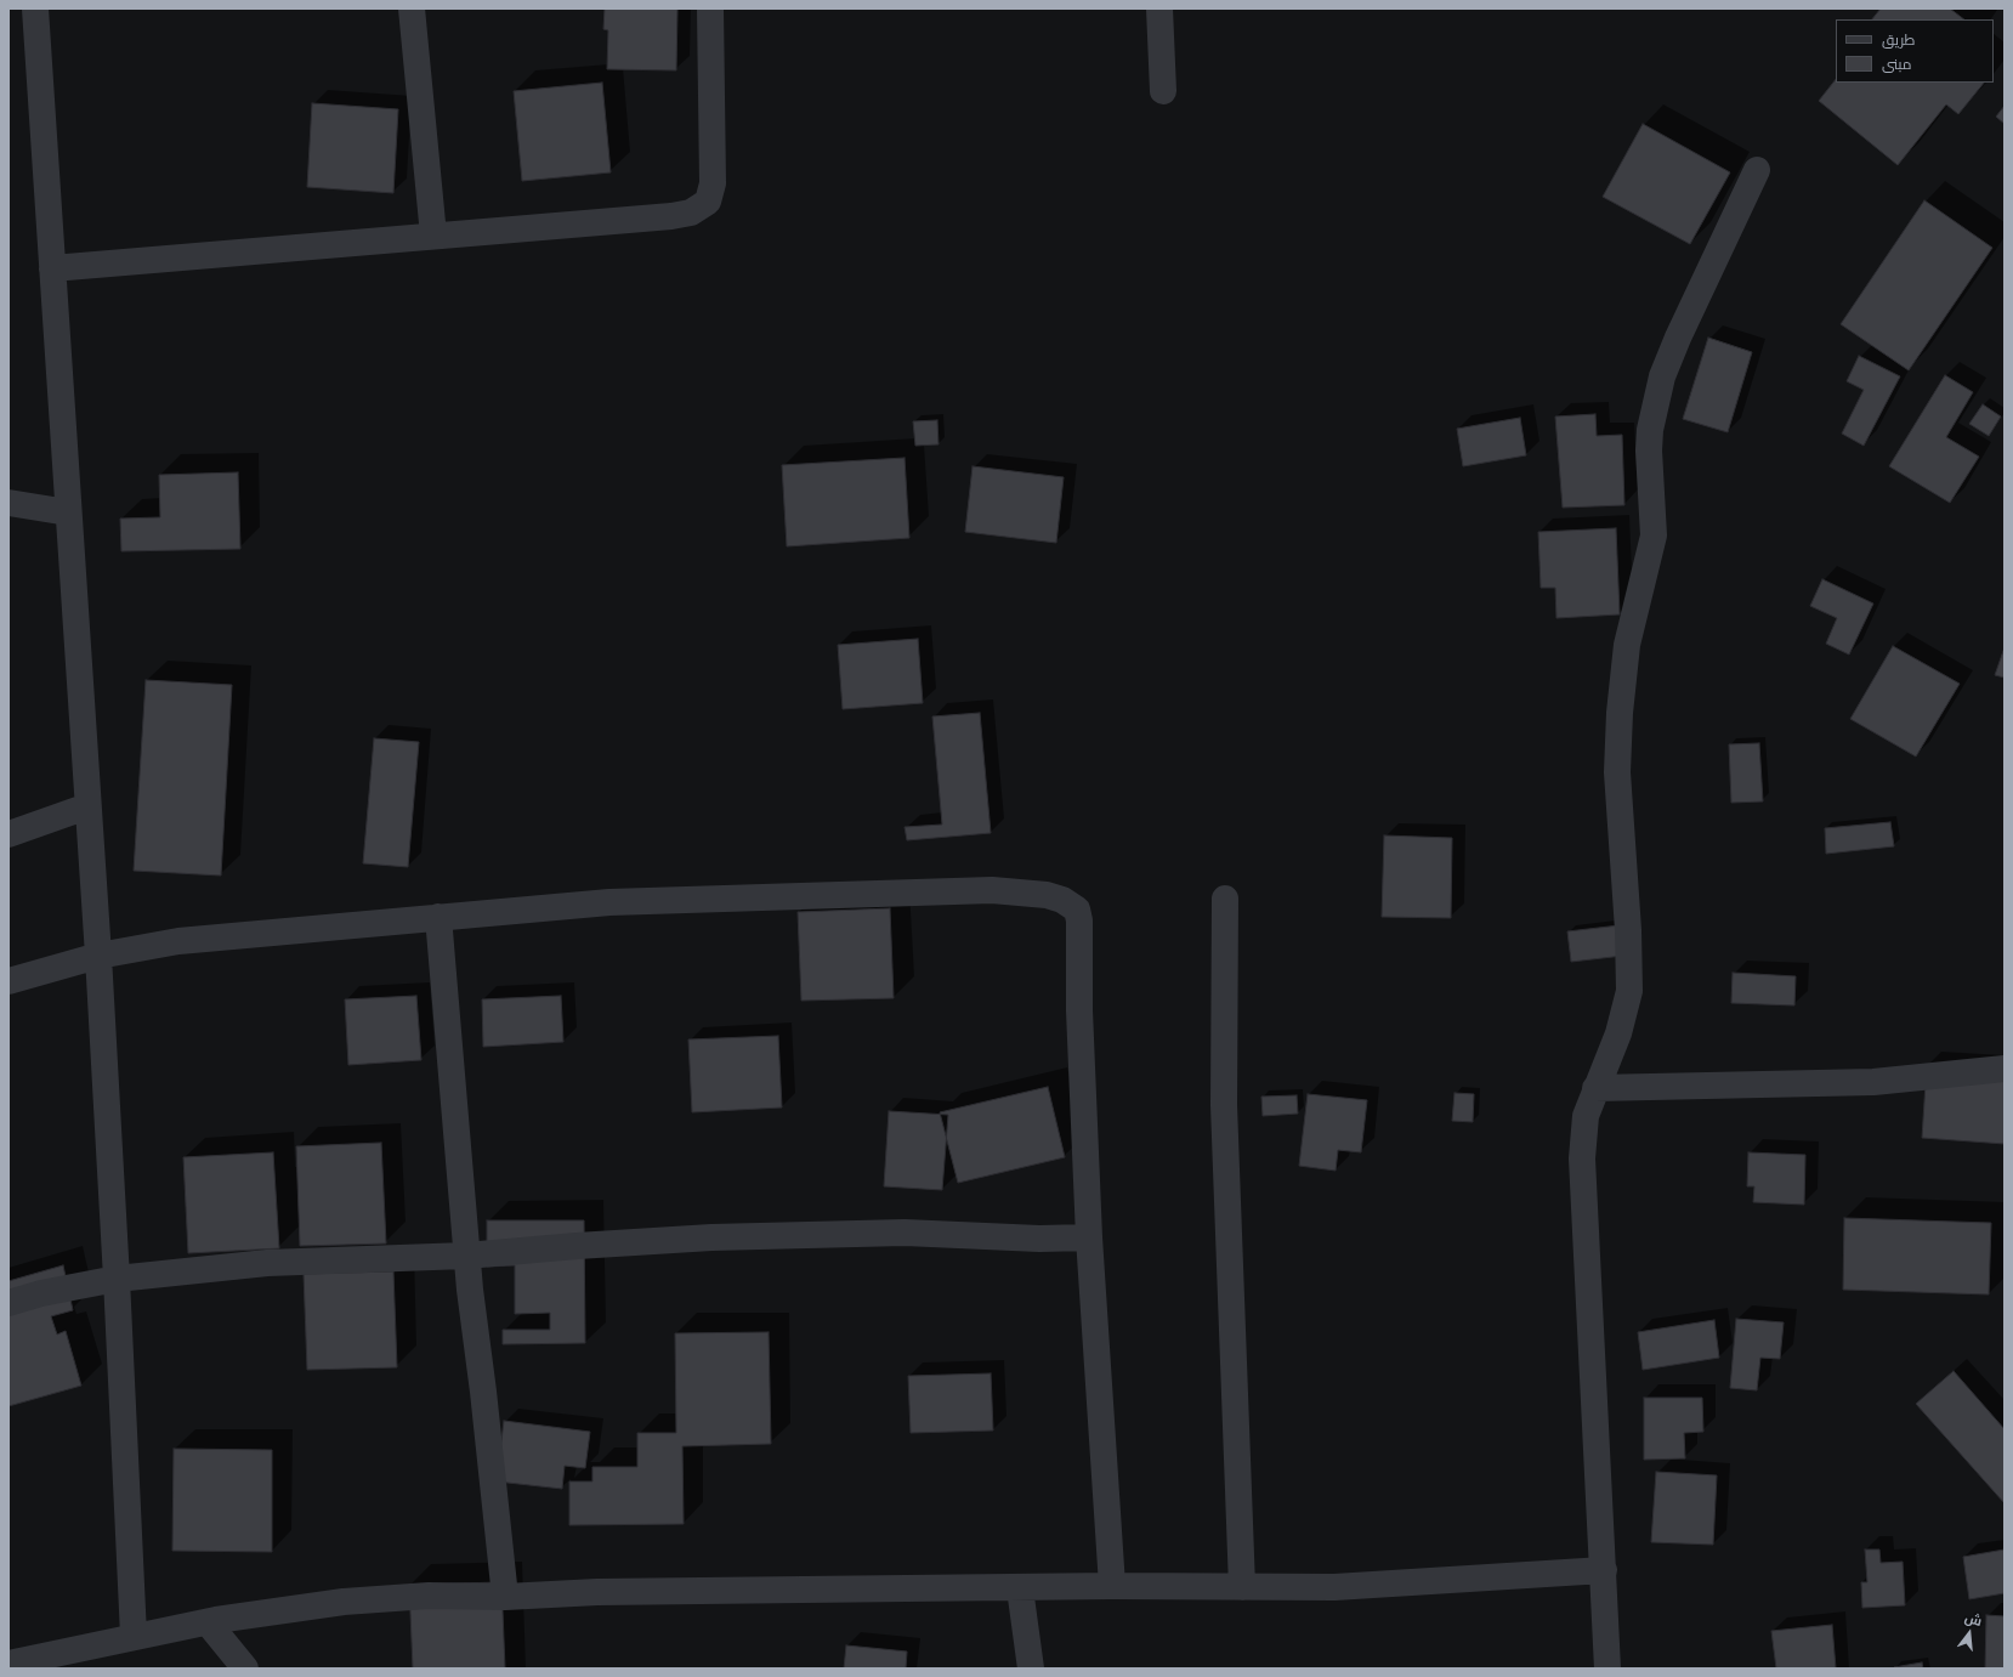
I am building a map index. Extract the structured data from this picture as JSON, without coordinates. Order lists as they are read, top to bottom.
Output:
{
  "legend": ["طريق", "مبنى"],
  "north": "top"
}
